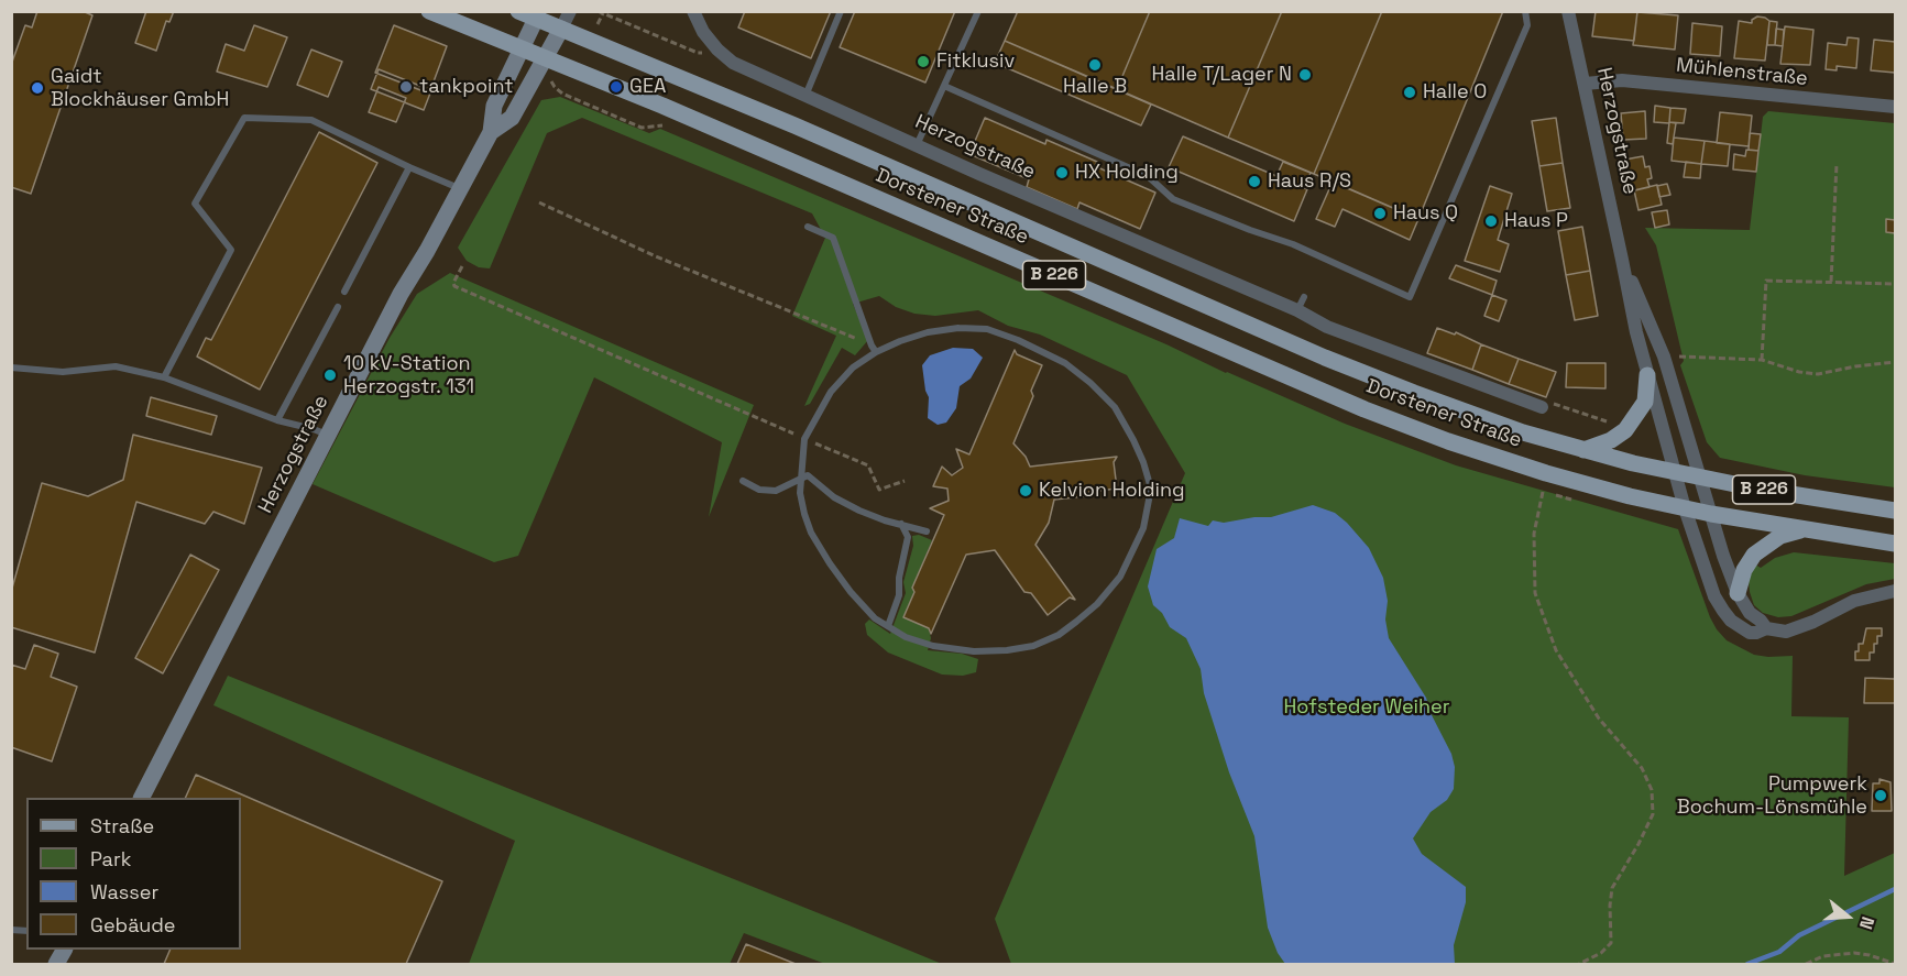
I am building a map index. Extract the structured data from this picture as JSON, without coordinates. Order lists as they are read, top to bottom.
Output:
{
  "streets": {
    "main road": ["Dorstener Straße", "B 226"],
    "street": ["Mühlenstraße", "Herzogstraße"]
  },
  "crossings": [
    ["Mühlenstraße", "Herzogstraße"],
    ["Herzogstraße", "Dorstener Straße"]
  ],
  "parks": ["Hofsteder Weiher"],
  "places": [
    "Fitklusiv",
    "Halle B",
    "Halle T/Lager N",
    "tankpoint",
    "GEA",
    "Gaidt Blockhäuser GmbH",
    "Halle O",
    "HX Holding",
    "Haus R/S",
    "Haus Q",
    "Haus P",
    "10 kV-Station Herzogstr. 131",
    "Kelvion Holding",
    "Pumpwerk Bochum-Lönsmühle"
  ],
  "legend": [
    "Straße",
    "Park",
    "Wasser",
    "Gebäude"
  ],
  "north": "right"
}
